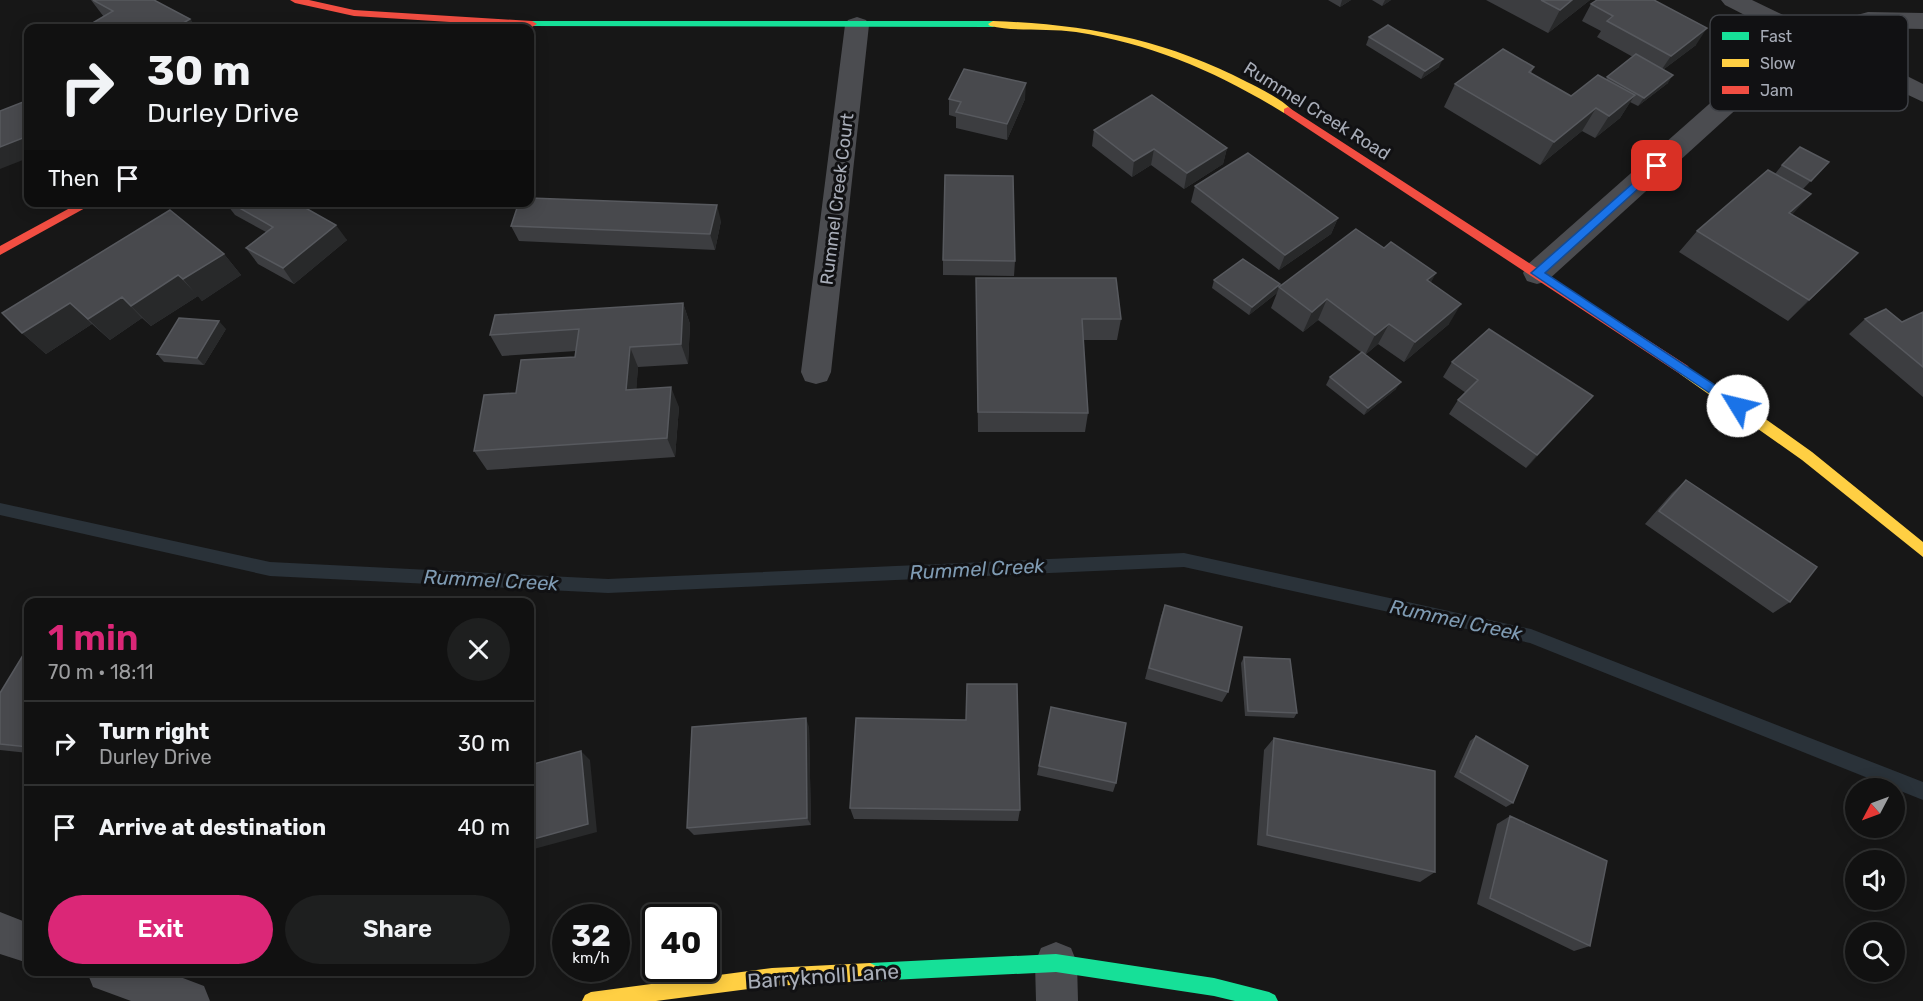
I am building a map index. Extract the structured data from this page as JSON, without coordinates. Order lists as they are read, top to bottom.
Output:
{
  "streets": {
    "street": ["Rummel Creek Road", "Rummel Creek Court", "Barryknoll Lane"]
  },
  "crossings": [
    ["Rummel Creek Road", "Rummel Creek Court"]
  ],
  "water": ["Rummel Creek"],
  "legend": ["Fast", "Slow", "Jam"],
  "north": "bottom left",
  "page": {
    "turn": ["30 m", "Durley Drive"],
    "then": "Then",
    "heading": ["1 min", "70 m · 18:11"],
    "list": [
      {
        "name": "Turn right",
        "note": "Durley Drive",
        "value": "30 m"
      },
      {
        "name": "Arrive at destination",
        "value": "40 m"
      }
    ],
    "buttons": ["Exit", "Share"],
    "speed": "32 km/h",
    "limit": "40"
  }
}
